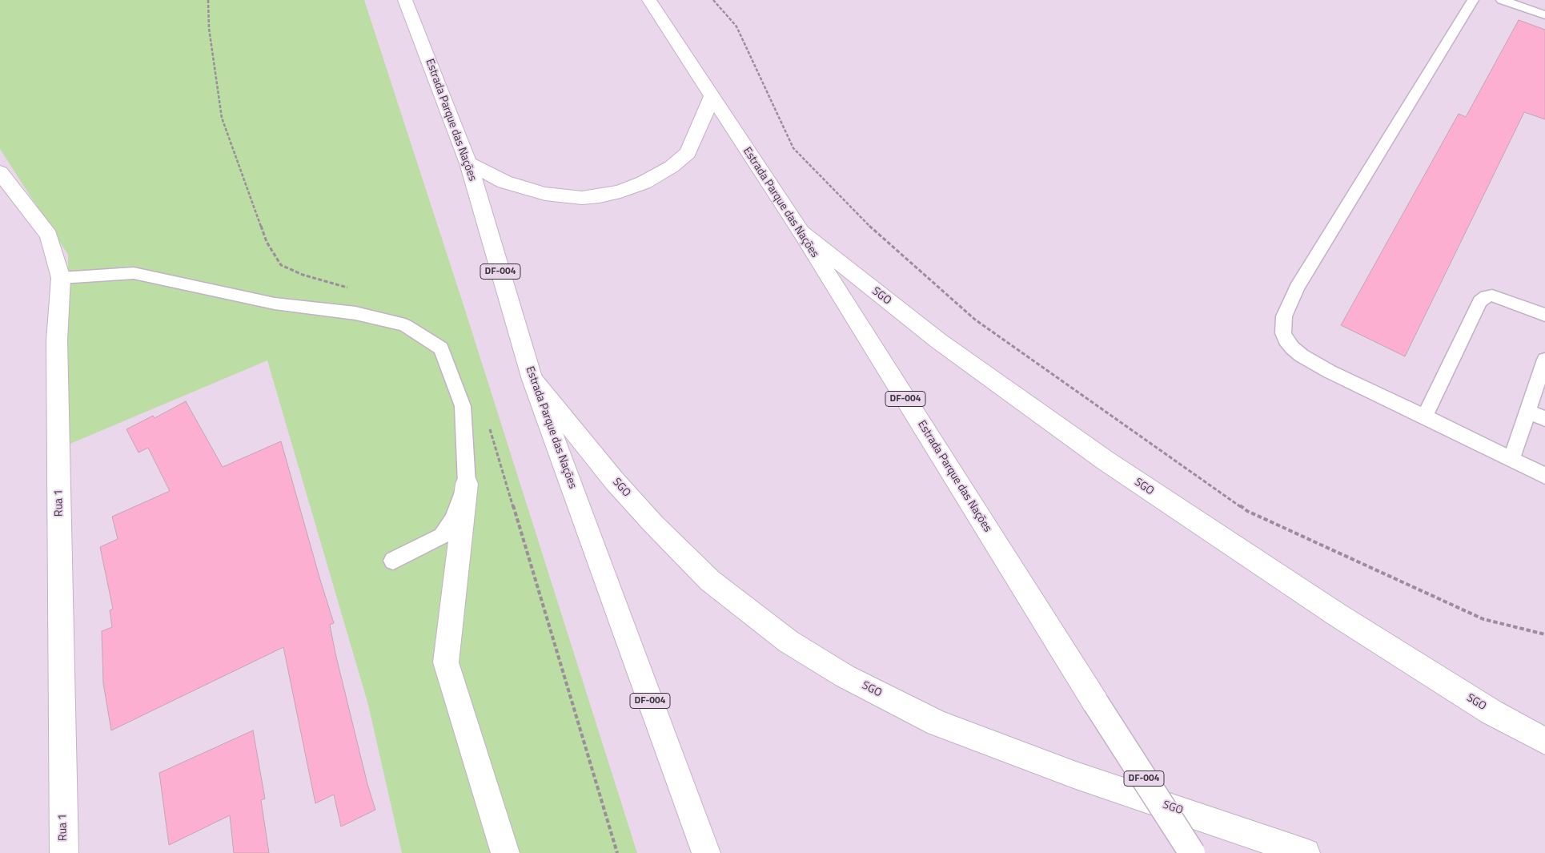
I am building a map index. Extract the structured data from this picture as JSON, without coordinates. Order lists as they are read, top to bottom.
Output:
{
  "streets": {
    "main road": [
      "Estrada Parque das Nações",
      "DF-004",
      "SGO",
      "Rua 1"
    ]
  },
  "crossings": [
    ["Estrada Parque das Nações", "SGO"]
  ]
}
